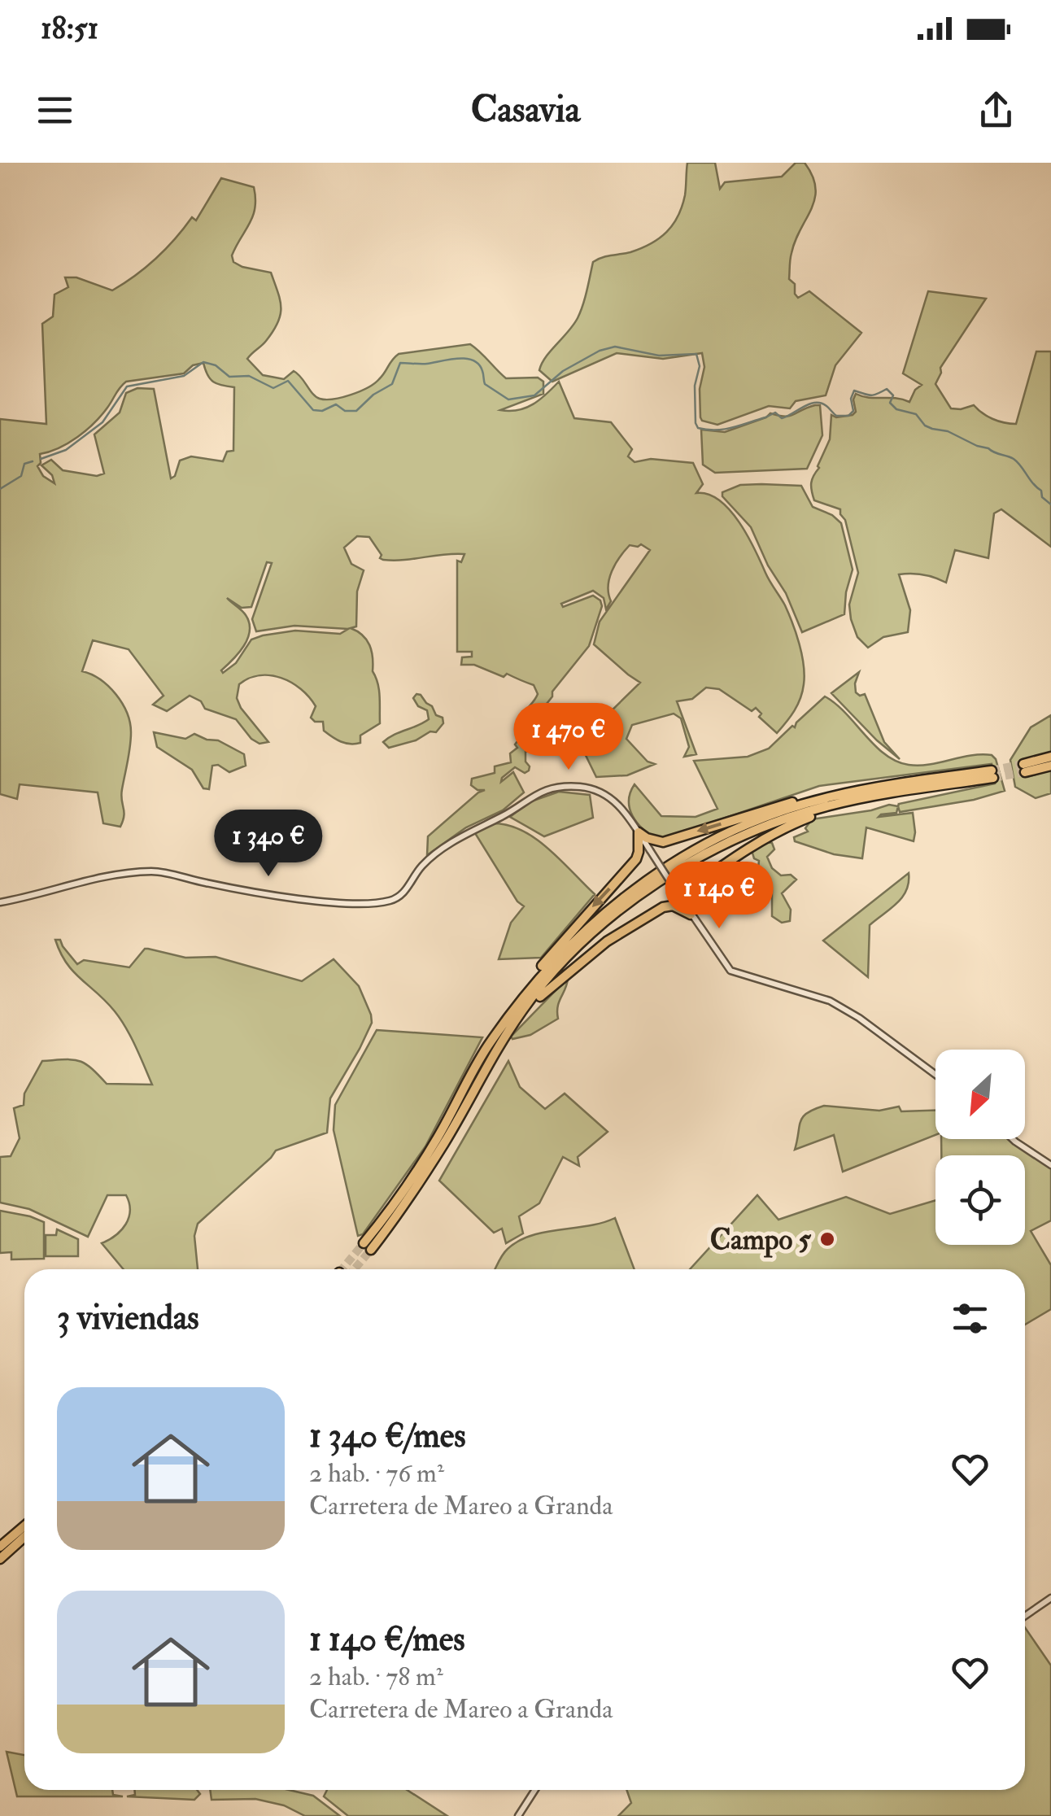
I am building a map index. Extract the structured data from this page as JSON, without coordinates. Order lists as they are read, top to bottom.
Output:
{
  "places": ["Campo 5"],
  "north": "bottom left",
  "page": {
    "status": "18:51",
    "header": "Casavia",
    "price": ["1 470 €", "1 340 €", "1 140 €"],
    "heading": "3 viviendas",
    "list": [
      {
        "name": "1 340 €/mes",
        "note": "2 hab. · 76 m² · Carretera de Mareo a Granda"
      },
      {
        "name": "1 140 €/mes",
        "note": "2 hab. · 78 m² · Carretera de Mareo a Granda"
      }
    ]
  }
}
